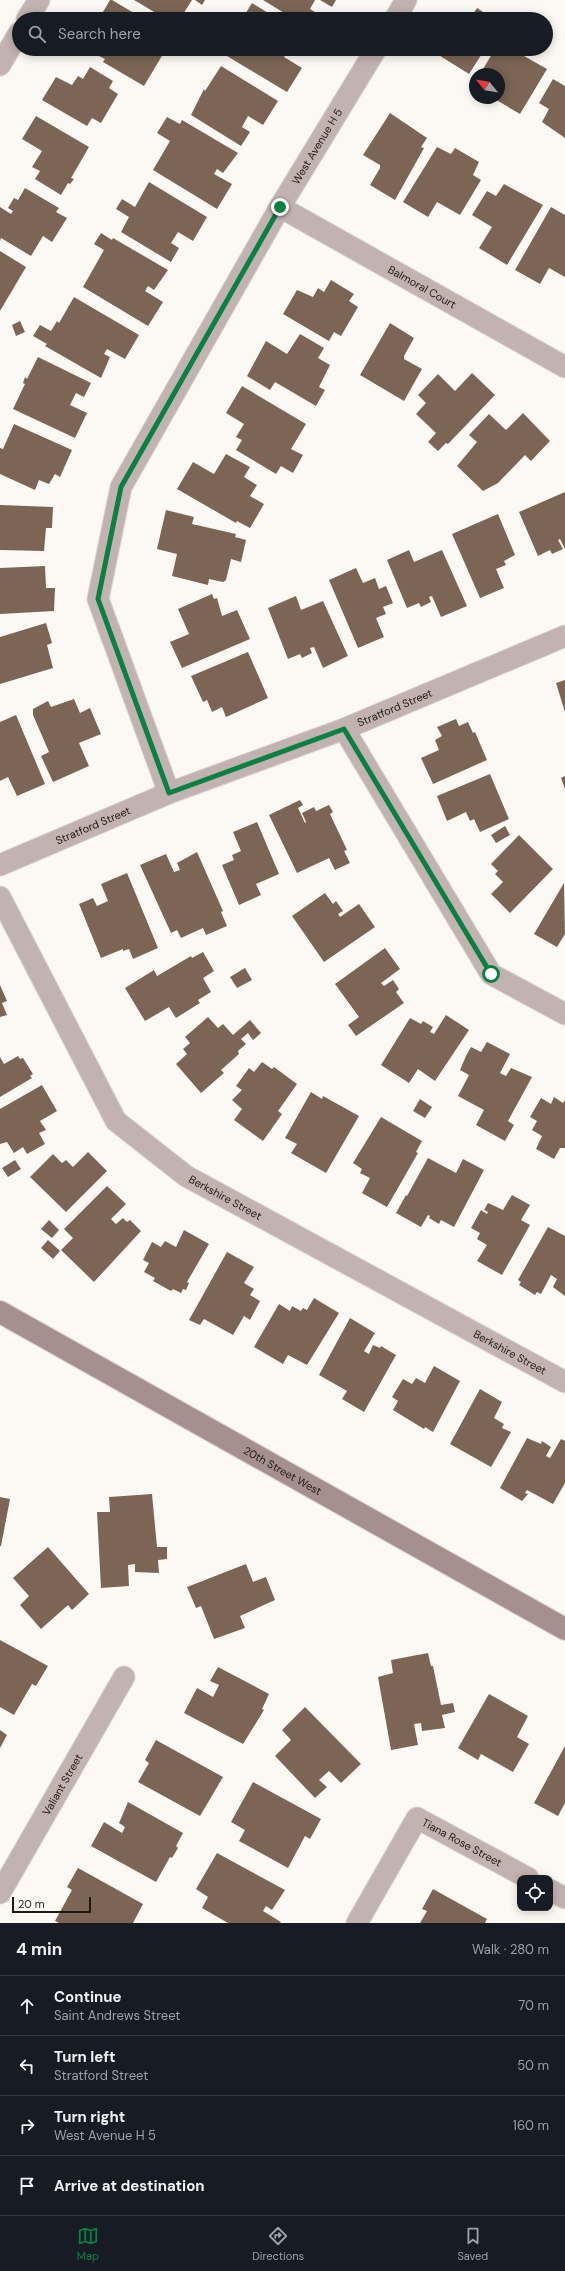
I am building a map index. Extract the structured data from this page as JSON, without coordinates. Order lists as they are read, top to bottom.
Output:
{
  "streets": {
    "main road": ["20th Street West"],
    "street": [
      "West Avenue H 5",
      "Balmoral Court",
      "Stratford Street",
      "Berkshire Street",
      "Valiant Street",
      "Tiana Rose Street"
    ]
  },
  "crossings": [
    ["West Avenue H 5", "Balmoral Court"],
    ["West Avenue H 5", "Stratford Street"]
  ],
  "scale_bar": "20 m",
  "north": "top left",
  "page": {
    "search": "Search here",
    "scale": "20 m",
    "heading": ["4 min", "Walk · 280 m"],
    "list": [
      ["Continue", "Saint Andrews Street", "70 m"],
      ["Turn left", "Stratford Street", "50 m"],
      ["Turn right", "West Avenue H 5", "160 m"],
      "Arrive at destination"
    ],
    "nav": ["Map", "Directions", "Saved"]
  }
}
